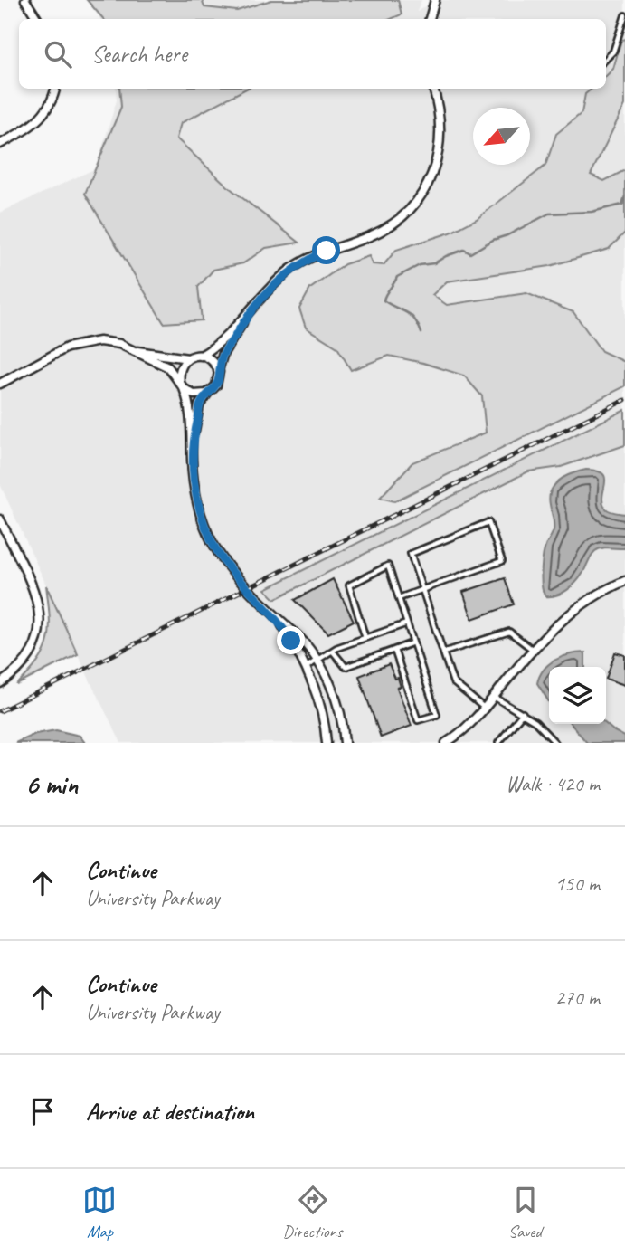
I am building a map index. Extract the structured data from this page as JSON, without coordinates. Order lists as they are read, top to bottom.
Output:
{
  "north": "bottom left",
  "page": {
    "search": "Search here",
    "heading": ["6 min", "Walk · 420 m"],
    "list": [
      ["Continue", "University Parkway", "150 m"],
      ["Continue", "University Parkway", "270 m"],
      "Arrive at destination"
    ],
    "nav": ["Map", "Directions", "Saved"]
  }
}
